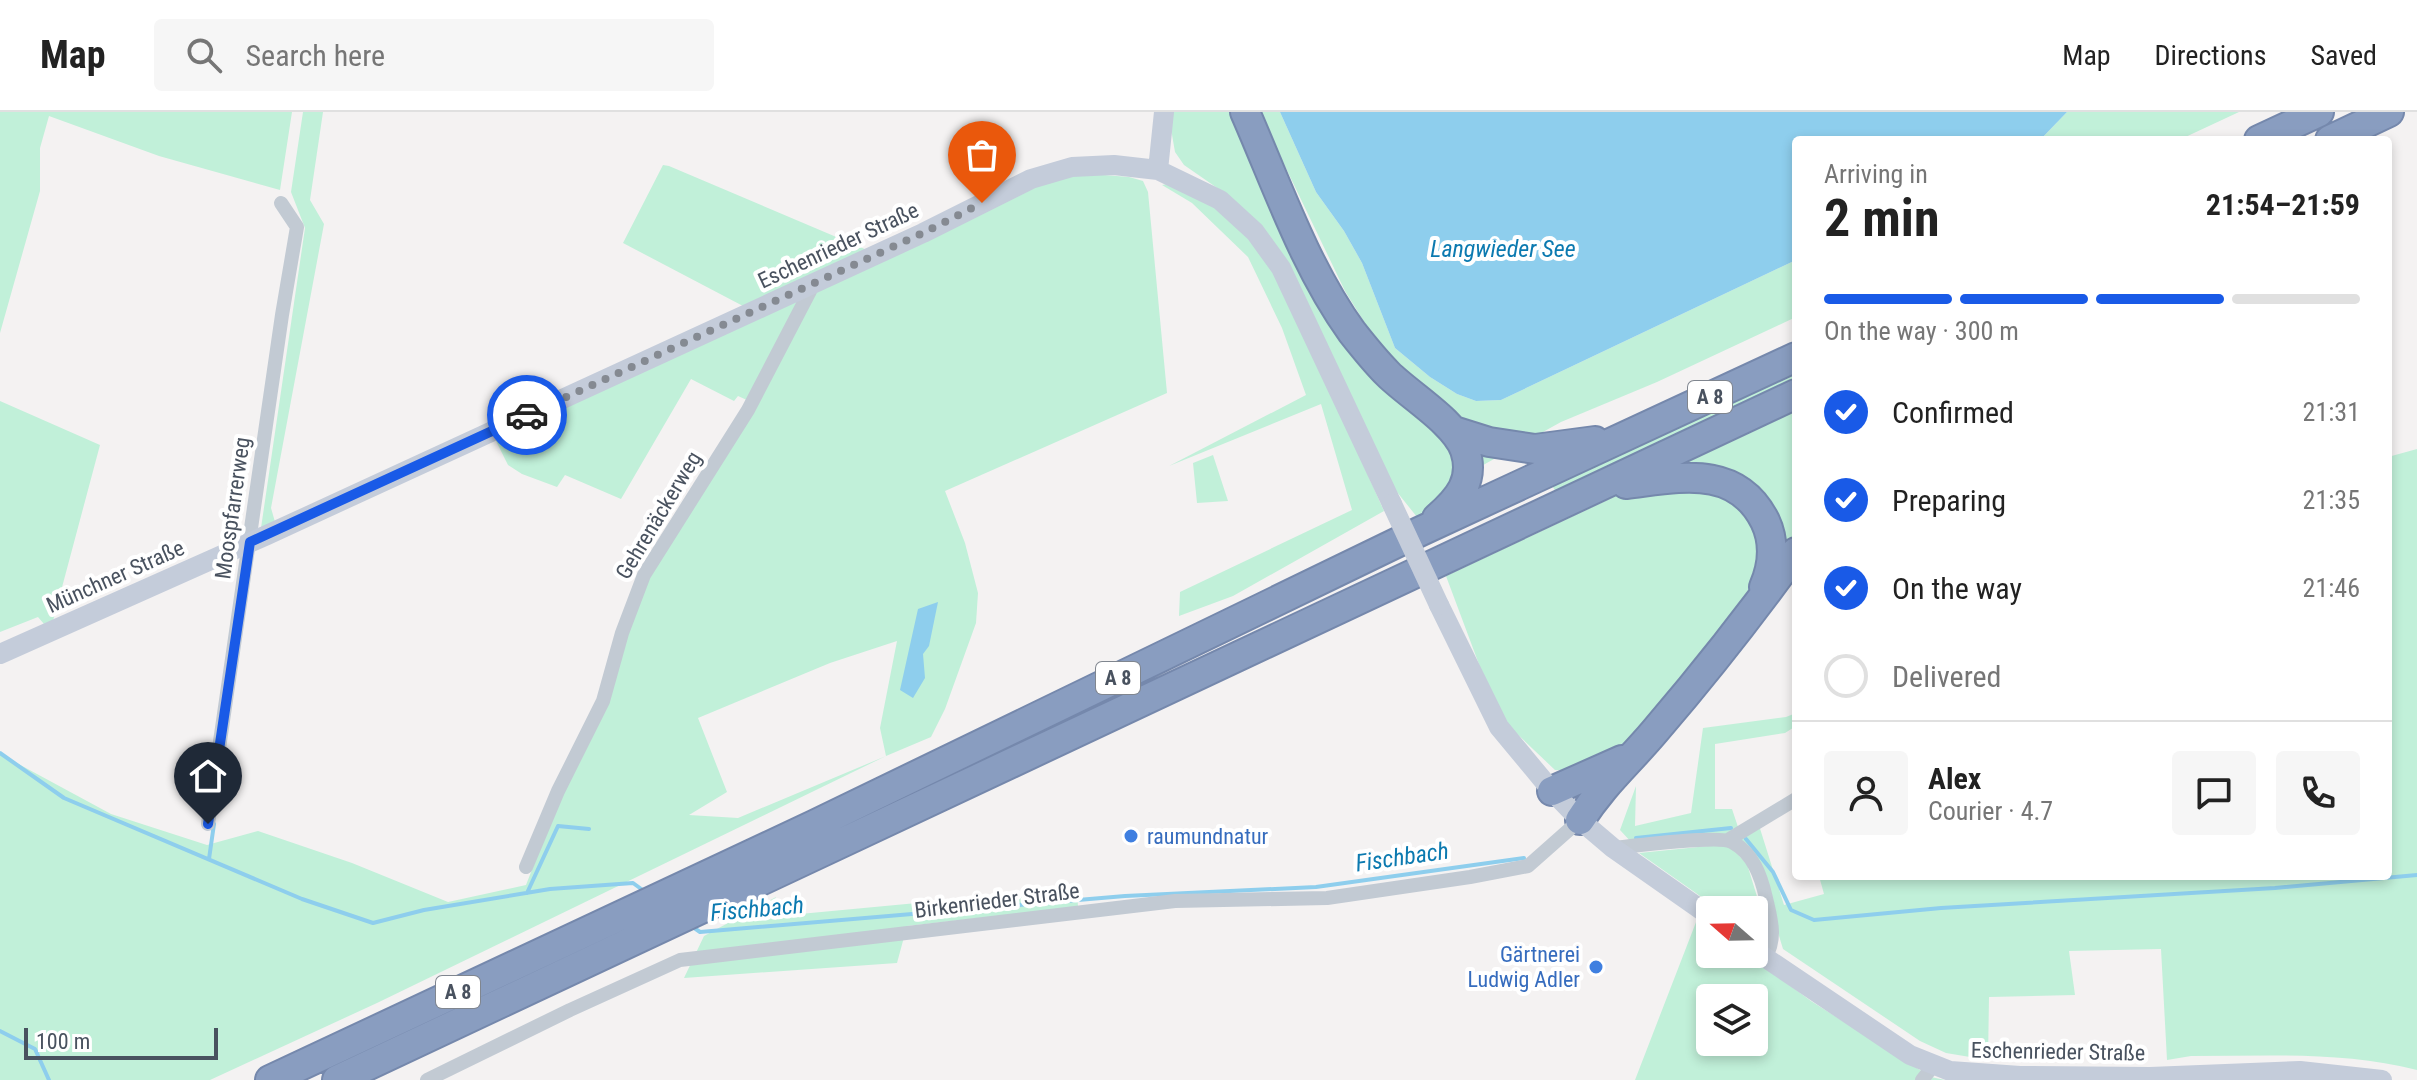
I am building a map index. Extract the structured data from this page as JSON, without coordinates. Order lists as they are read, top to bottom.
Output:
{
  "streets": {
    "highway": ["A 8"],
    "street": [
      "Eschenrieder Straße",
      "Moospfarrerweg",
      "Gehrenäckerweg",
      "Münchner Straße",
      "Birkenrieder Straße"
    ]
  },
  "crossings": [
    ["Eschenrieder Straße", "Moospfarrerweg"],
    ["Eschenrieder Straße", "Gehrenäckerweg"],
    ["Eschenrieder Straße", "Münchner Straße"],
    ["Moospfarrerweg", "Münchner Straße"]
  ],
  "water": ["Langwieder See", "Fischbach"],
  "places": ["raumundnatur", "Gärtnerei Ludwig Adler"],
  "scale_bar": "100 m",
  "north": "left",
  "page": {
    "header": "Map",
    "search": "Search here",
    "nav": ["Map", "Directions", "Saved"],
    "heading": ["2 min", "Arriving in", "21:54–21:59"],
    "panel": ["Alex", "Courier · 4.7"],
    "bar": "On the way · 300 m",
    "list": [
      ["Confirmed", "21:31"],
      ["Preparing", "21:35"],
      ["On the way", "21:46"],
      "Delivered"
    ],
    "scale": "100 m"
  }
}
